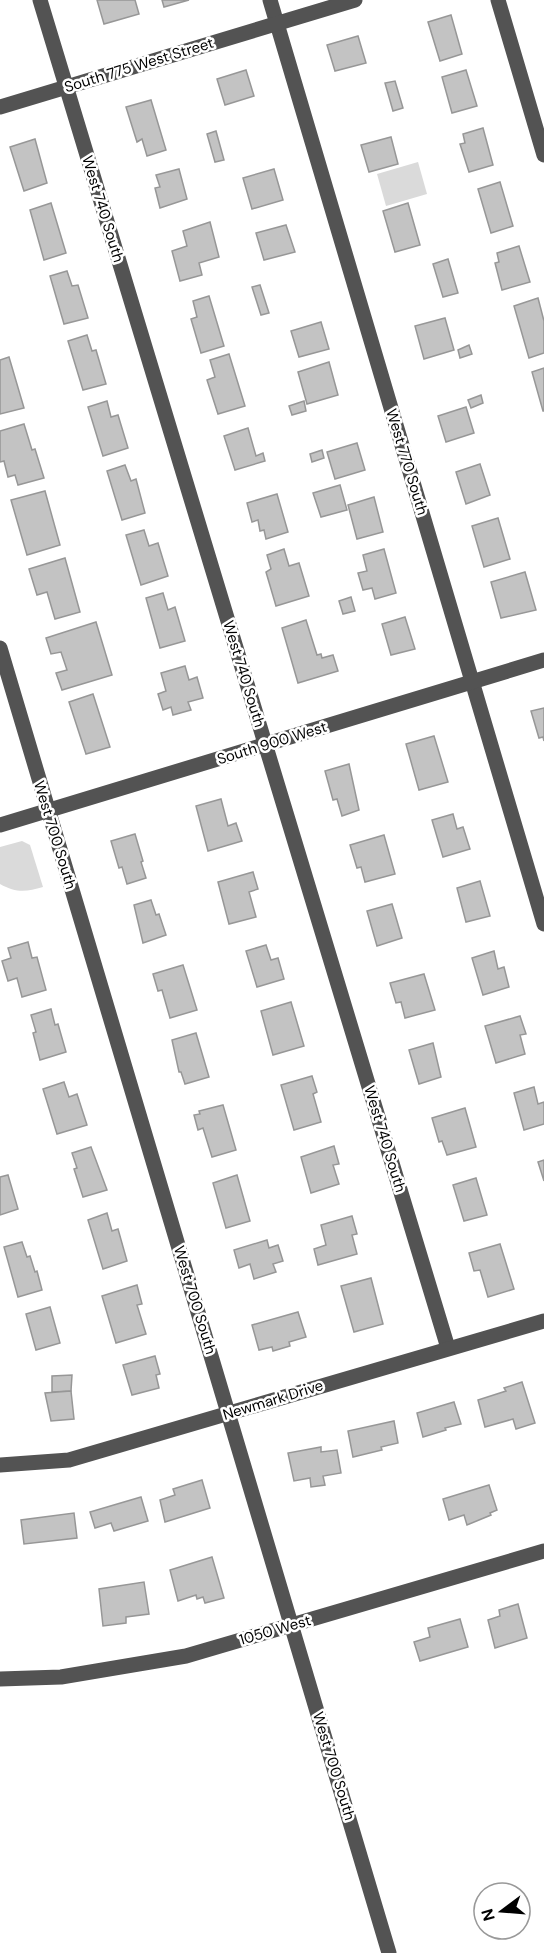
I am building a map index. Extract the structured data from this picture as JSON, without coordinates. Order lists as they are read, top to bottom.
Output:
{
  "streets": {
    "street": [
      "South 775 West Street",
      "West 740 South",
      "West 770 South",
      "South 900 West",
      "West 700 South",
      "Newmark Drive",
      "1050 West"
    ]
  },
  "crossings": [
    ["South 775 West Street", "West 740 South"],
    ["South 775 West Street", "West 770 South"],
    ["West 740 South", "South 900 West"],
    ["West 740 South", "Newmark Drive"],
    ["West 770 South", "South 900 West"],
    ["South 900 West", "West 700 South"],
    ["West 700 South", "Newmark Drive"],
    ["West 700 South", "1050 West"]
  ],
  "north": "left"
}
